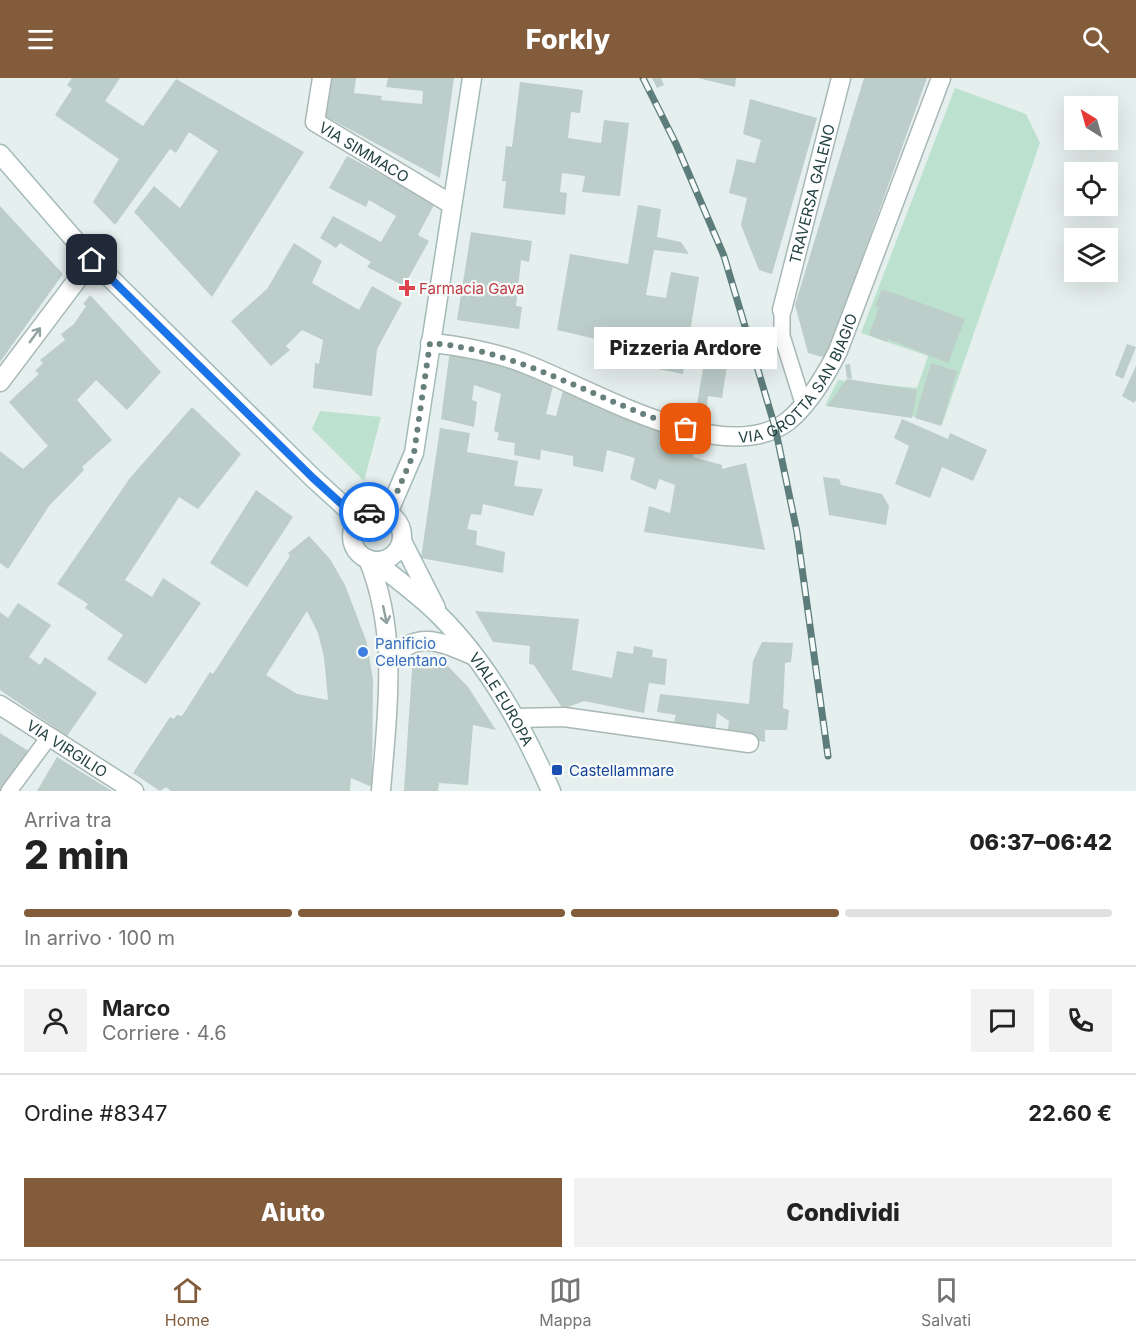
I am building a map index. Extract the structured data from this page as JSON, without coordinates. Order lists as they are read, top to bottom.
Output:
{
  "streets": {
    "street": [
      "VIA SIMMACO",
      "TRAVERSA GALENO",
      "VIA GROTTA SAN BIAGIO",
      "VIALE EUROPA",
      "VIA VIRGILIO"
    ]
  },
  "places": {
    "health": ["Farmacia Gava"],
    "other": ["Pizzeria Ardore", "Panificio Celentano"],
    "transit": ["Castellammare"]
  },
  "north": "top left",
  "page": {
    "header": "Forkly",
    "bubble": "Pizzeria Ardore",
    "heading": ["2 min", "Arriva tra", "06:37–06:42"],
    "panel": [
      "Marco",
      "Corriere · 4.6",
      "Ordine #8347",
      "22.60 €"
    ],
    "bar": "In arrivo · 100 m",
    "buttons": ["Aiuto", "Condividi"],
    "tabs": ["Home", "Mappa", "Salvati"]
  }
}
